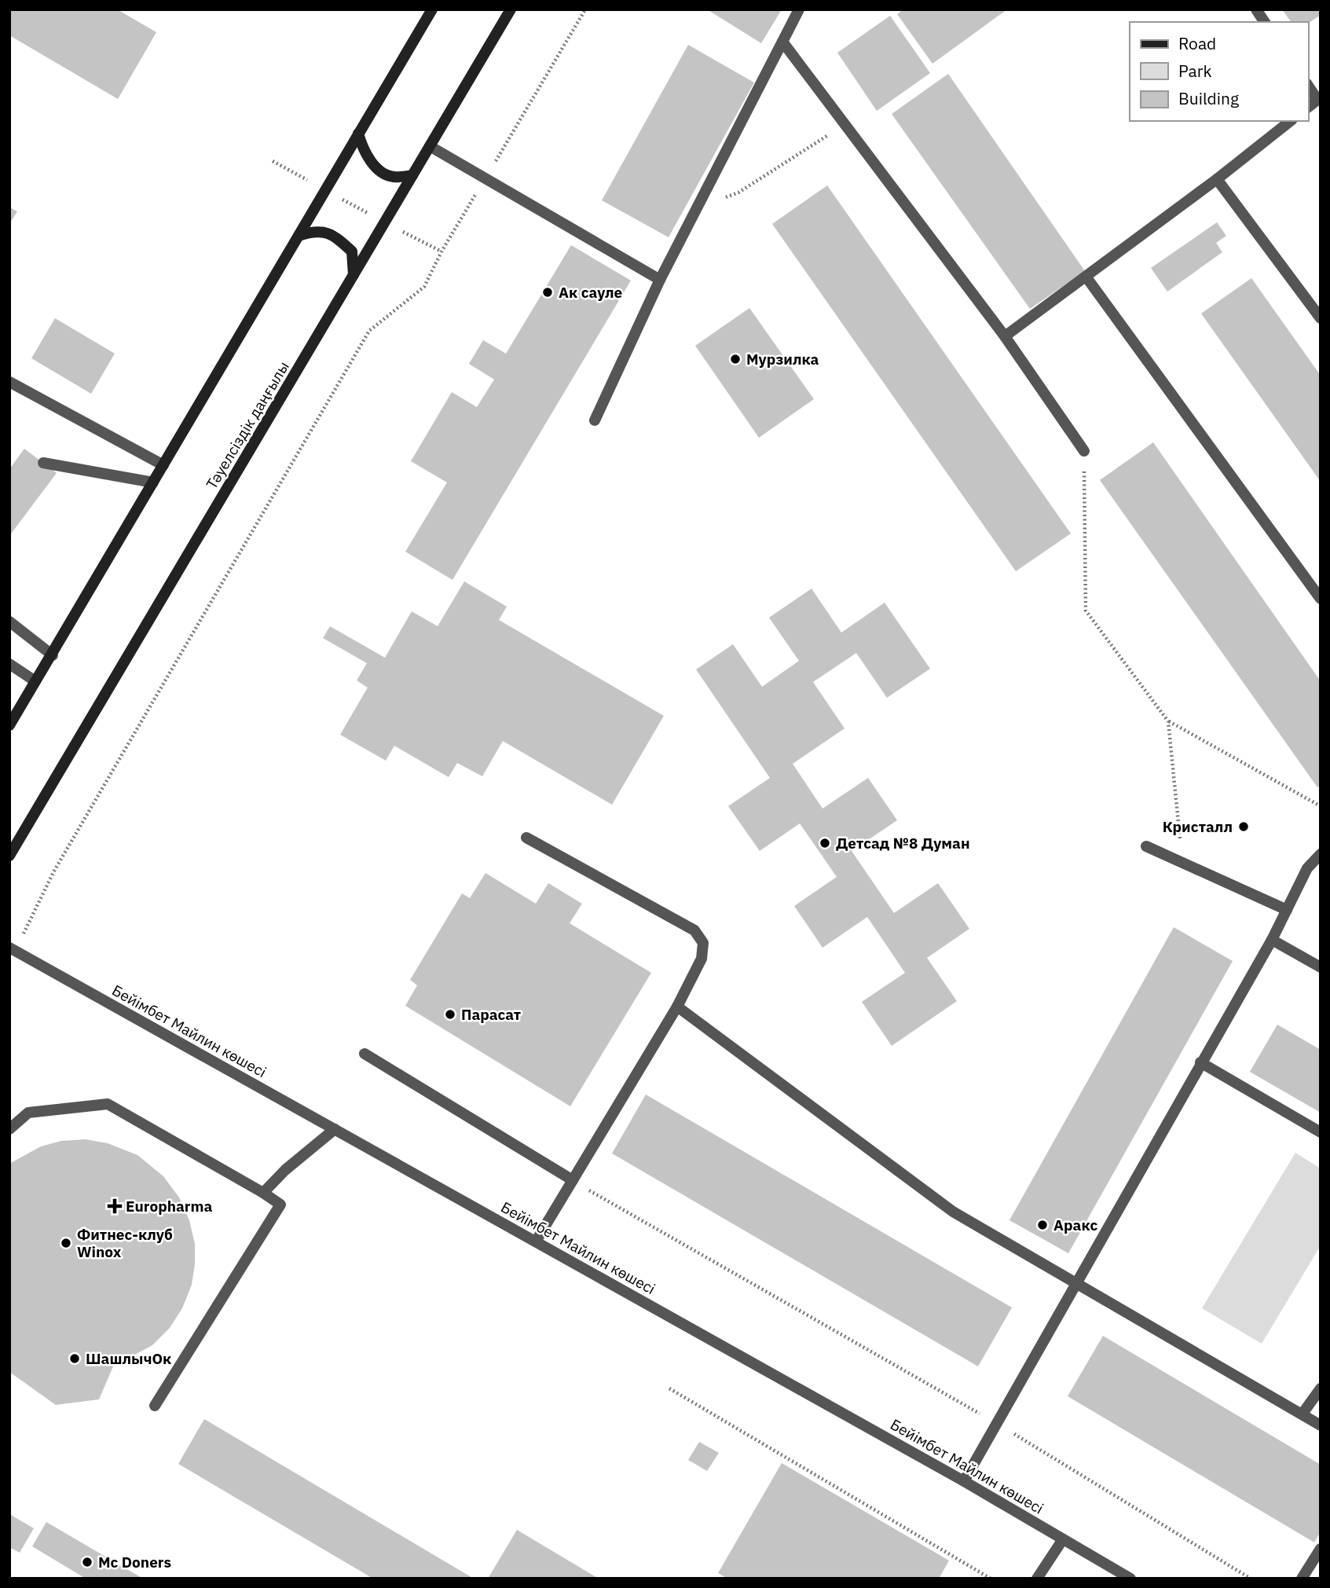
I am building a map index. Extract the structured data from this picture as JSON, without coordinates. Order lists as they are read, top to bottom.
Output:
{
  "streets": {
    "main road": ["Тәуелсіздік даңғылы"],
    "street": ["Бейімбет Майлин көшесі"]
  },
  "places": {
    "other": [
      "Ак сауле",
      "Мурзилка",
      "Кристалл",
      "Детсад №8 Думан",
      "Парасат",
      "Аракс",
      "Фитнес-клуб Winox",
      "ШашлычОк",
      "Mc Doners"
    ],
    "health": ["Europharma"]
  },
  "legend": ["Road", "Park", "Building"]
}
